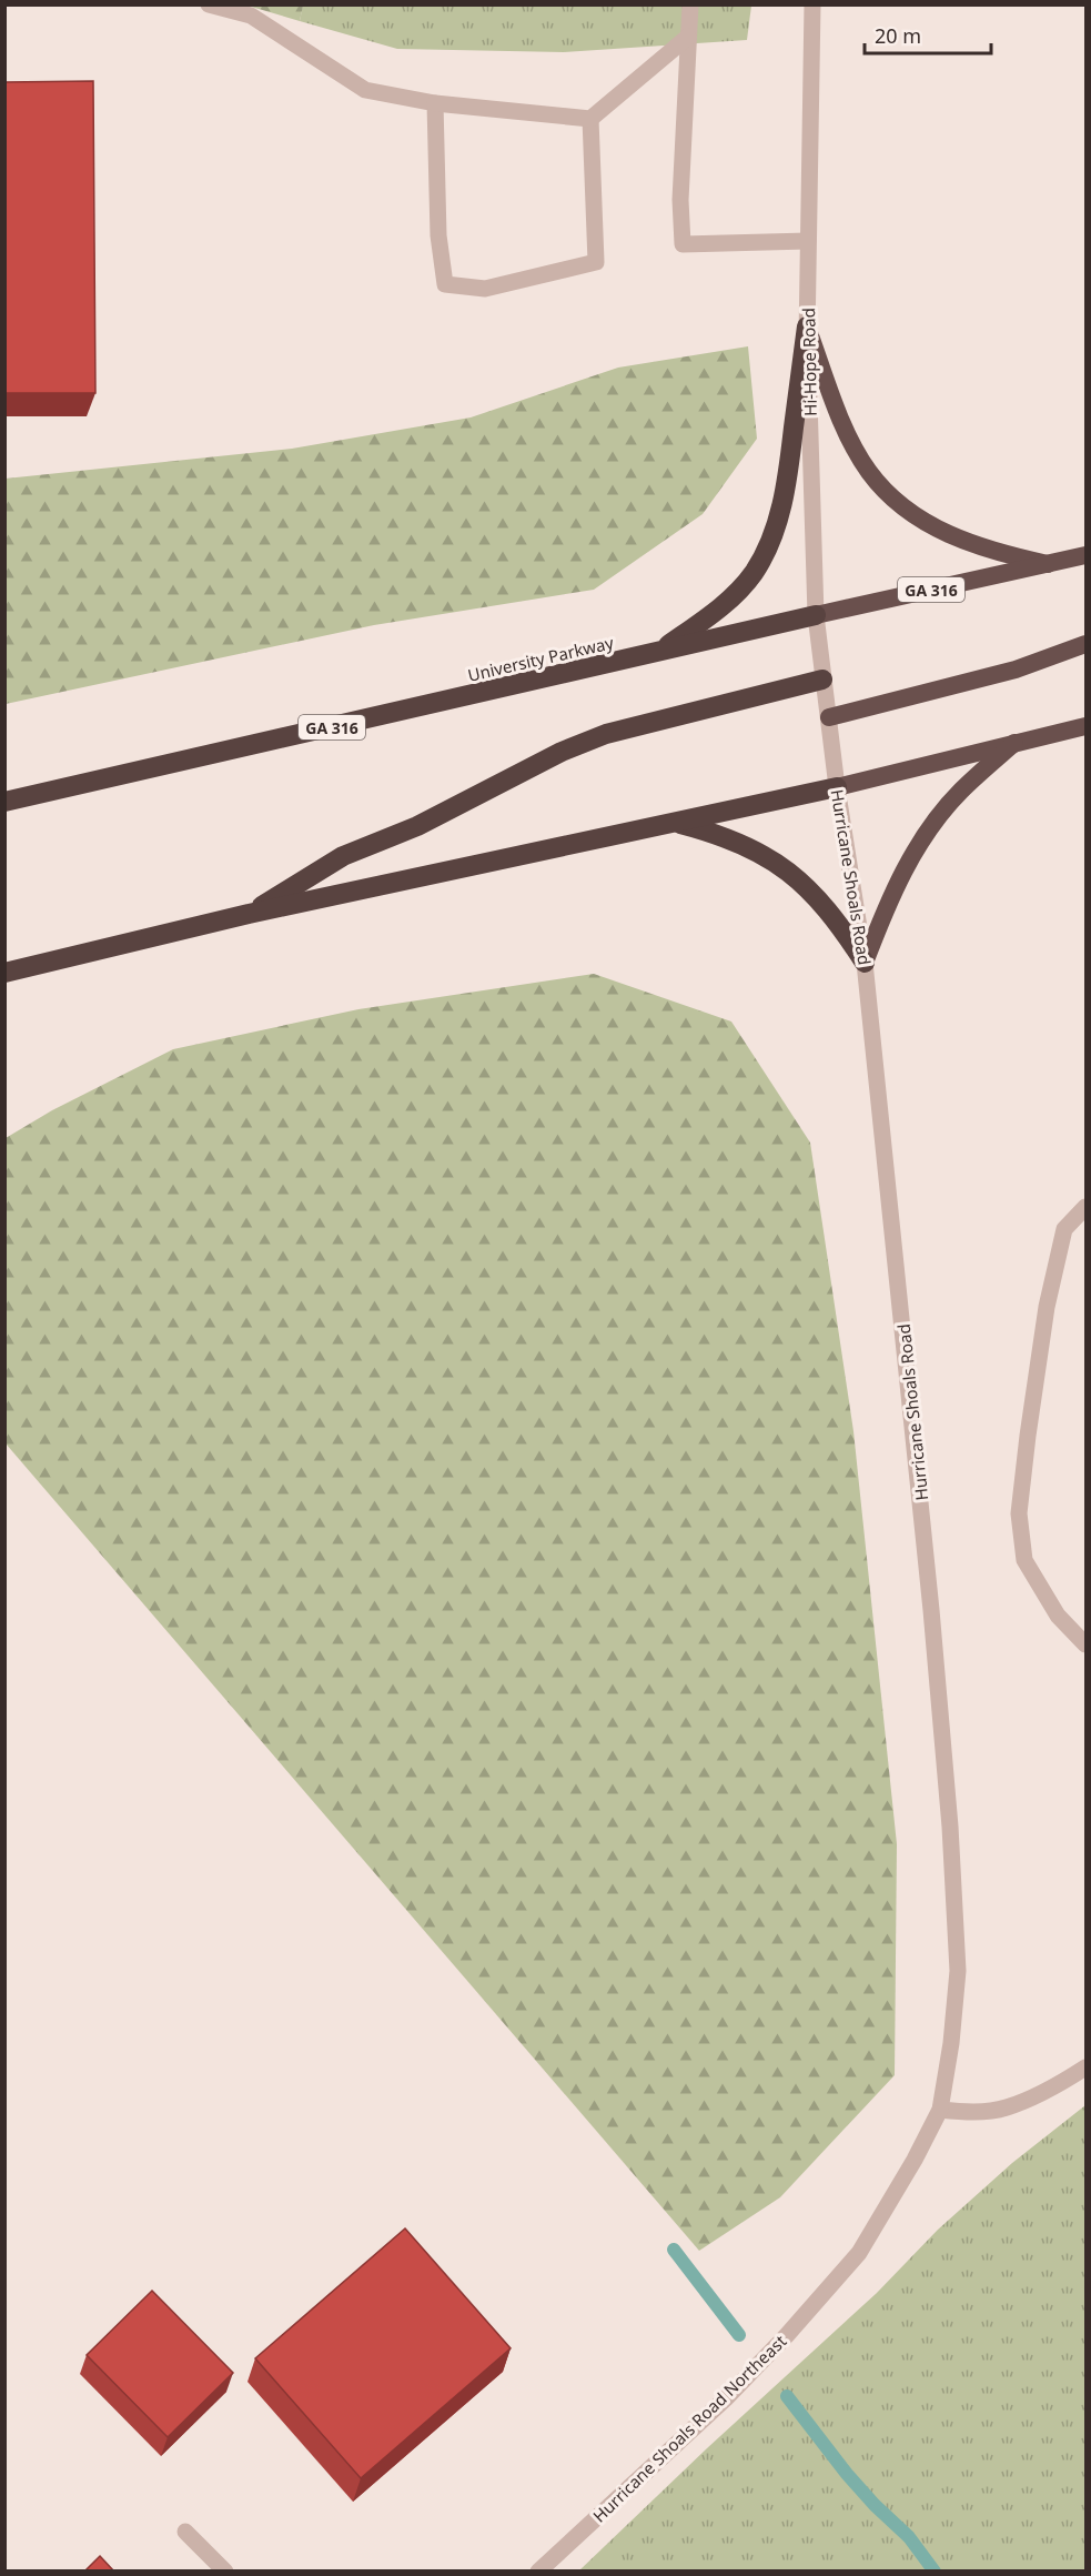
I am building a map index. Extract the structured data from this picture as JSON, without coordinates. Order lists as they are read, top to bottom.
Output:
{
  "streets": {
    "highway": ["GA 316", "University Parkway"],
    "street": ["Hi-Hope Road", "Hurricane Shoals Road", "Hurricane Shoals Road Northeast"]
  },
  "crossings": [
    ["Hi-Hope Road", "University Parkway"],
    ["Hi-Hope Road", "Hurricane Shoals Road"],
    ["Hurricane Shoals Road", "Hurricane Shoals Road Northeast"]
  ],
  "scale_bar": "20 m"
}
